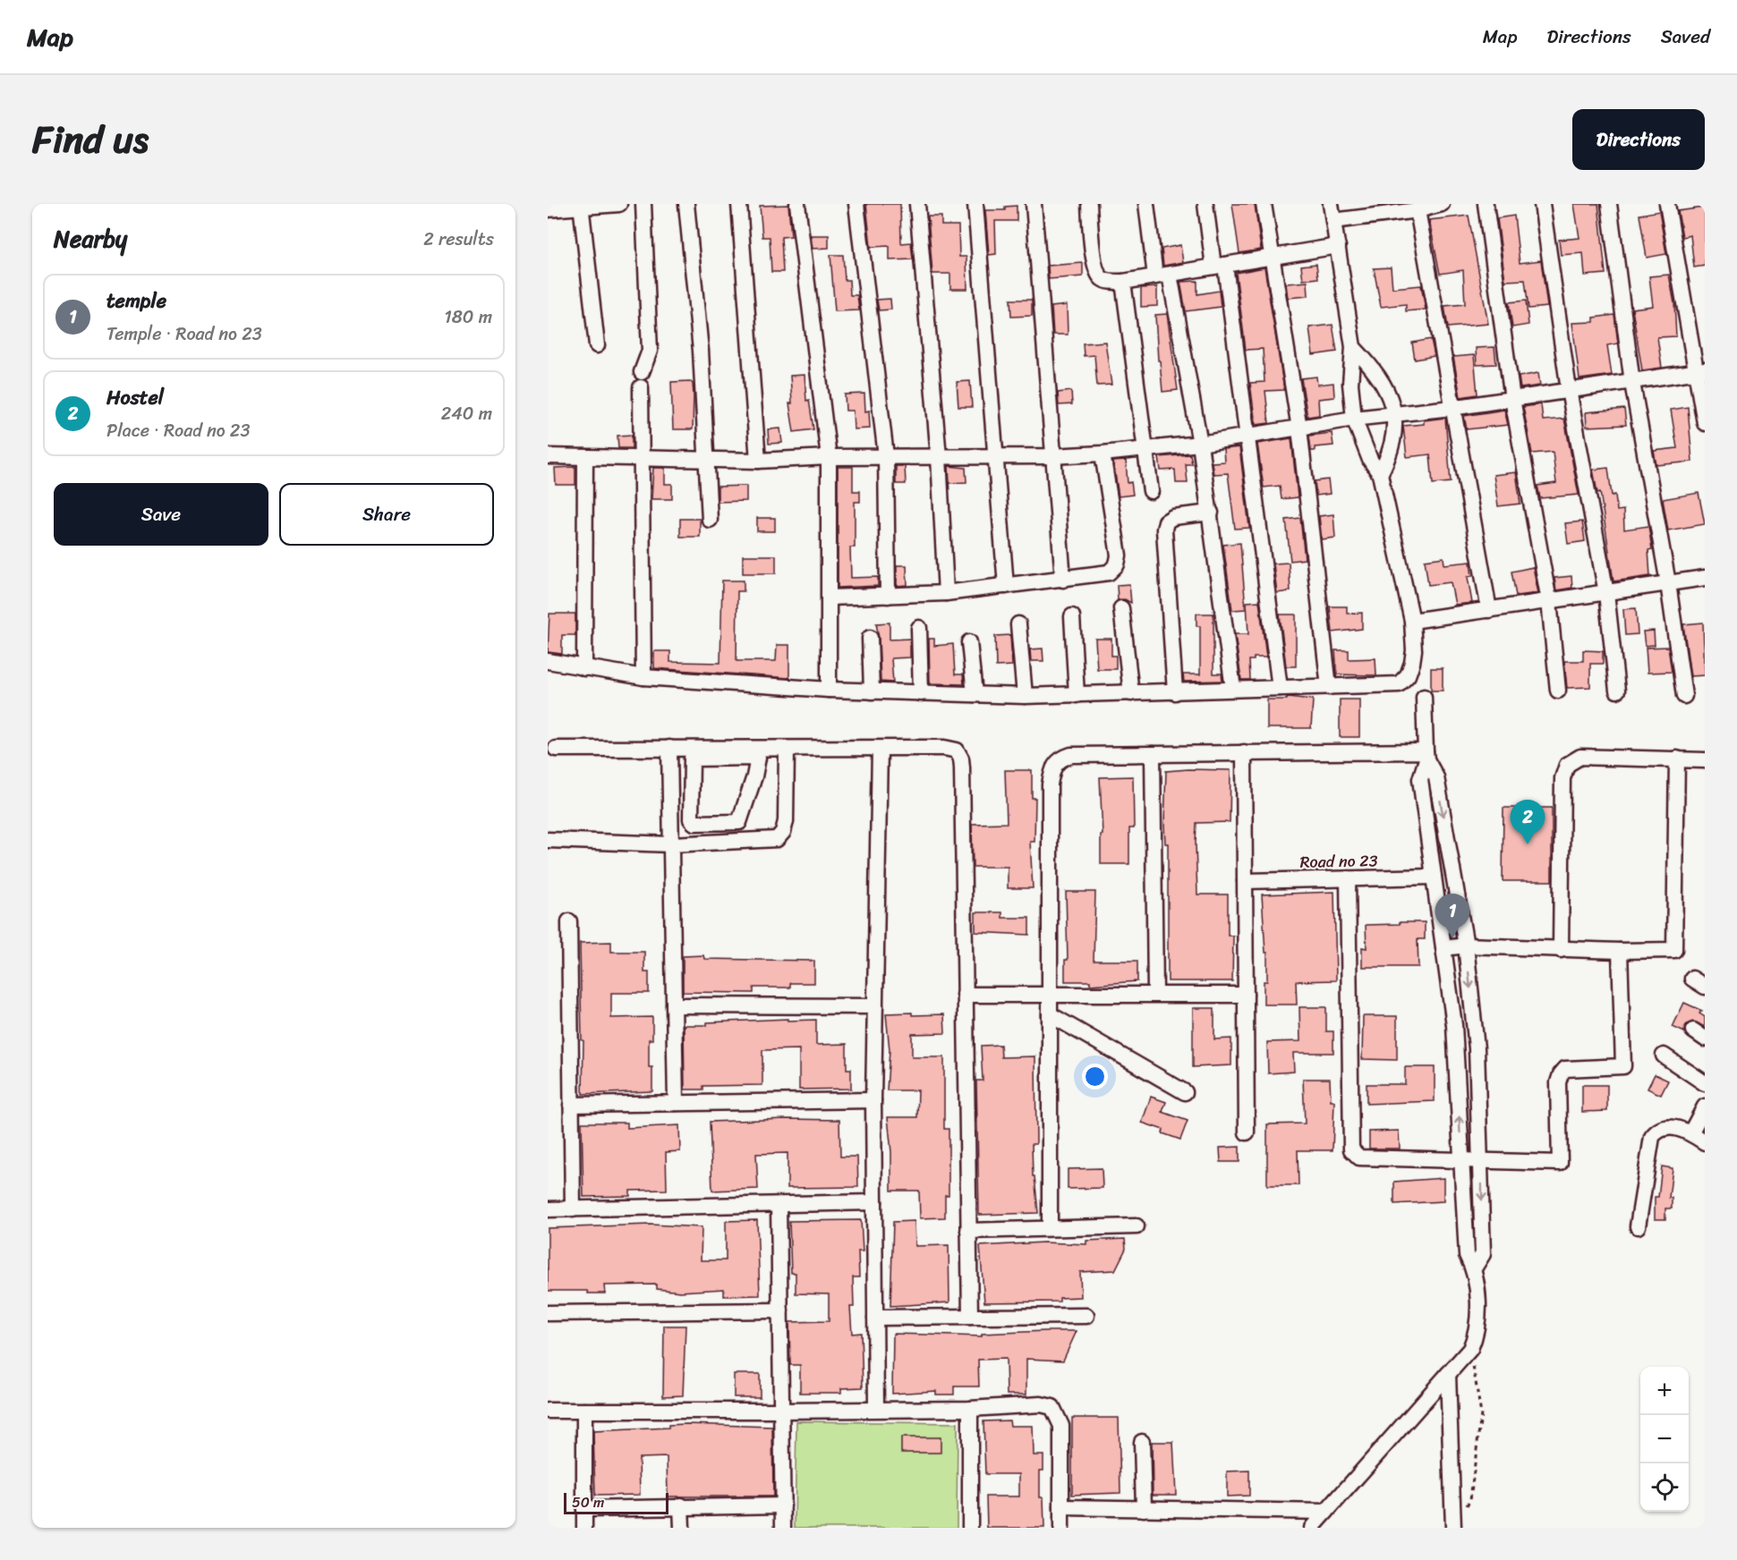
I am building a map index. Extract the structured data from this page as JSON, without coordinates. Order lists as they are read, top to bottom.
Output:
{
  "streets": {
    "street": ["Road no 23"]
  },
  "scale_bar": "50 m",
  "page": {
    "header": "Map",
    "nav": ["Map", "Directions", "Saved"],
    "title": "Find us",
    "buttons": [
      "Directions",
      ["Save", "Share"]
    ],
    "heading": ["Nearby", "2 results"],
    "list": [
      {
        "mark": "1",
        "name": "temple",
        "note": "Temple · Road no 23",
        "value": "180 m"
      },
      {
        "mark": "2",
        "name": "Hostel",
        "note": "Place · Road no 23",
        "value": "240 m"
      }
    ],
    "pins": ["2", "1"],
    "map_buttons": ["+", "−"],
    "scale": "50 m"
  }
}
